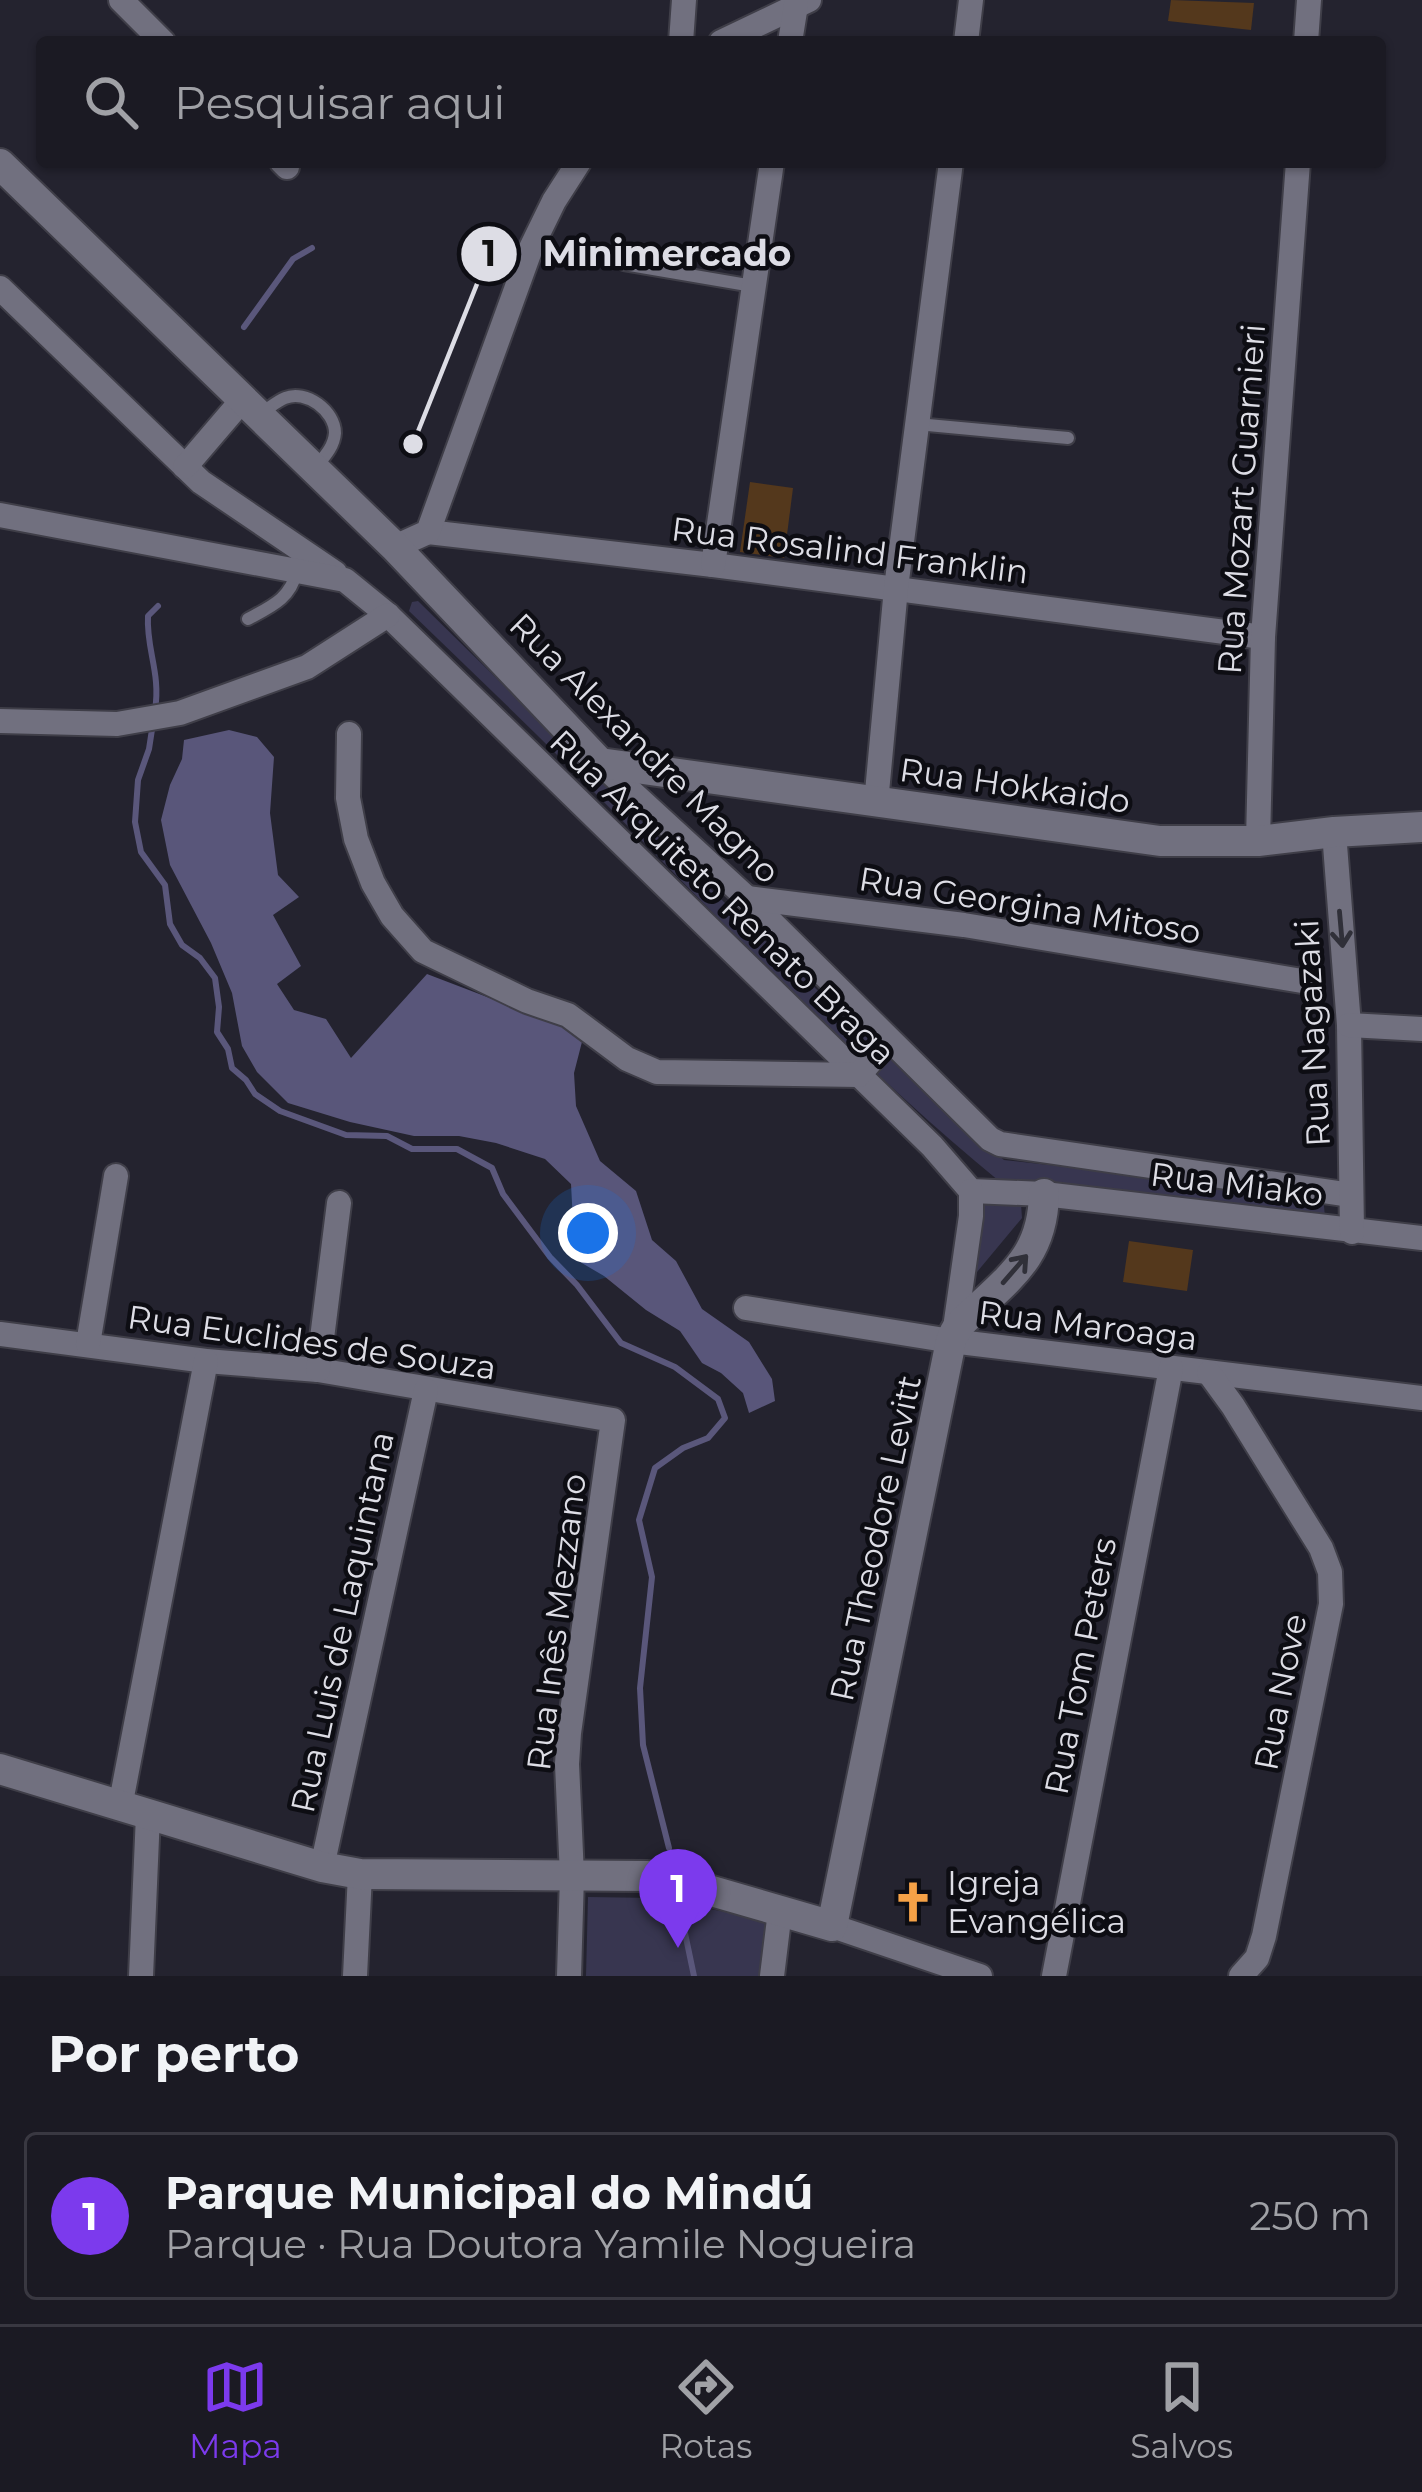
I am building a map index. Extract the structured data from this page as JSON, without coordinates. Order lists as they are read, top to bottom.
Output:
{
  "streets": {
    "street": [
      "Rua Mozart Guarnieri",
      "Rua Rosalind Franklin",
      "Rua Alexandre Magno",
      "Rua Hokkaido",
      "Rua Arquiteto Renato Braga",
      "Rua Georgina Mitoso",
      "Rua Nagazaki",
      "Rua Miako",
      "Rua Maroaga",
      "Rua Euclides de Souza",
      "Rua Theodore Levitt",
      "Rua Luis de Laquintana",
      "Rua Inês Mezzano",
      "Rua Tom Peters",
      "Rua Nove"
    ]
  },
  "crossings": [
    ["Rua Mozart Guarnieri", "Rua Rosalind Franklin"],
    ["Rua Mozart Guarnieri", "Rua Hokkaido"],
    ["Rua Alexandre Magno", "Rua Hokkaido"],
    ["Rua Alexandre Magno", "Rua Georgina Mitoso"],
    ["Rua Alexandre Magno", "Rua Nagazaki"],
    ["Rua Hokkaido", "Rua Nagazaki"],
    ["Rua Nagazaki", "Rua Miako"],
    ["Rua Maroaga", "Rua Theodore Levitt"],
    ["Rua Maroaga", "Rua Tom Peters"],
    ["Rua Maroaga", "Rua Nove"],
    ["Rua Euclides de Souza", "Rua Luis de Laquintana"],
    ["Rua Euclides de Souza", "Rua Inês Mezzano"]
  ],
  "one_way": ["Rua Nagazaki"],
  "places": {
    "other": ["Minimercado"],
    "church": ["Igreja Evangélica"]
  },
  "page": {
    "search": "Pesquisar aqui",
    "pins": "1",
    "heading": "Por perto",
    "list": [
      {
        "mark": "1",
        "name": "Parque Municipal do Mindú",
        "note": "Parque · Rua Doutora Yamile Nogueira",
        "value": "250 m"
      }
    ],
    "nav": ["Mapa", "Rotas", "Salvos"]
  }
}
